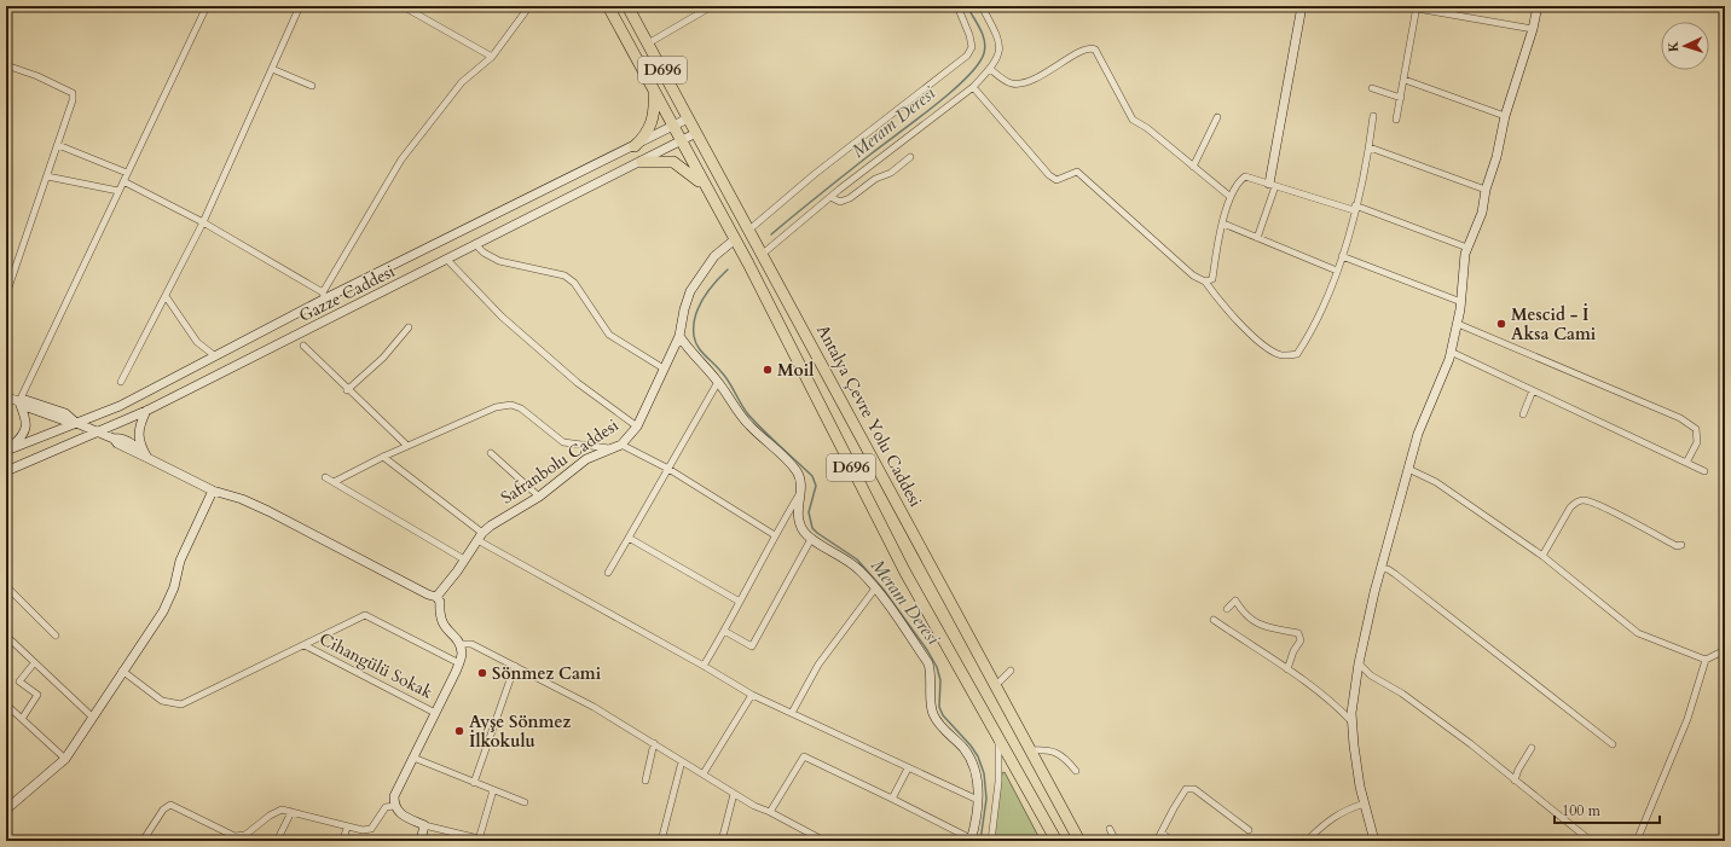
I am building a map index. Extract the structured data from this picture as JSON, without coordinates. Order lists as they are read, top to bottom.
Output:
{
  "streets": {
    "highway": ["D696", "Antalya Çevre Yolu Caddesi"],
    "street": ["Gazze Caddesi", "Safranbolu Caddesi", "Cihangülü Sokak"]
  },
  "crossings": [
    ["D696", "Gazze Caddesi"],
    ["D696", "Safranbolu Caddesi"],
    ["Gazze Caddesi", "Antalya Çevre Yolu Caddesi"]
  ],
  "water": ["Meram Deresi"],
  "places": [
    "Mescid - İ Aksa Cami",
    "Moil",
    "Sönmez Cami",
    "Ayşe Sönmez İlkokulu"
  ],
  "scale_bar": "100 m",
  "north": "left"
}
